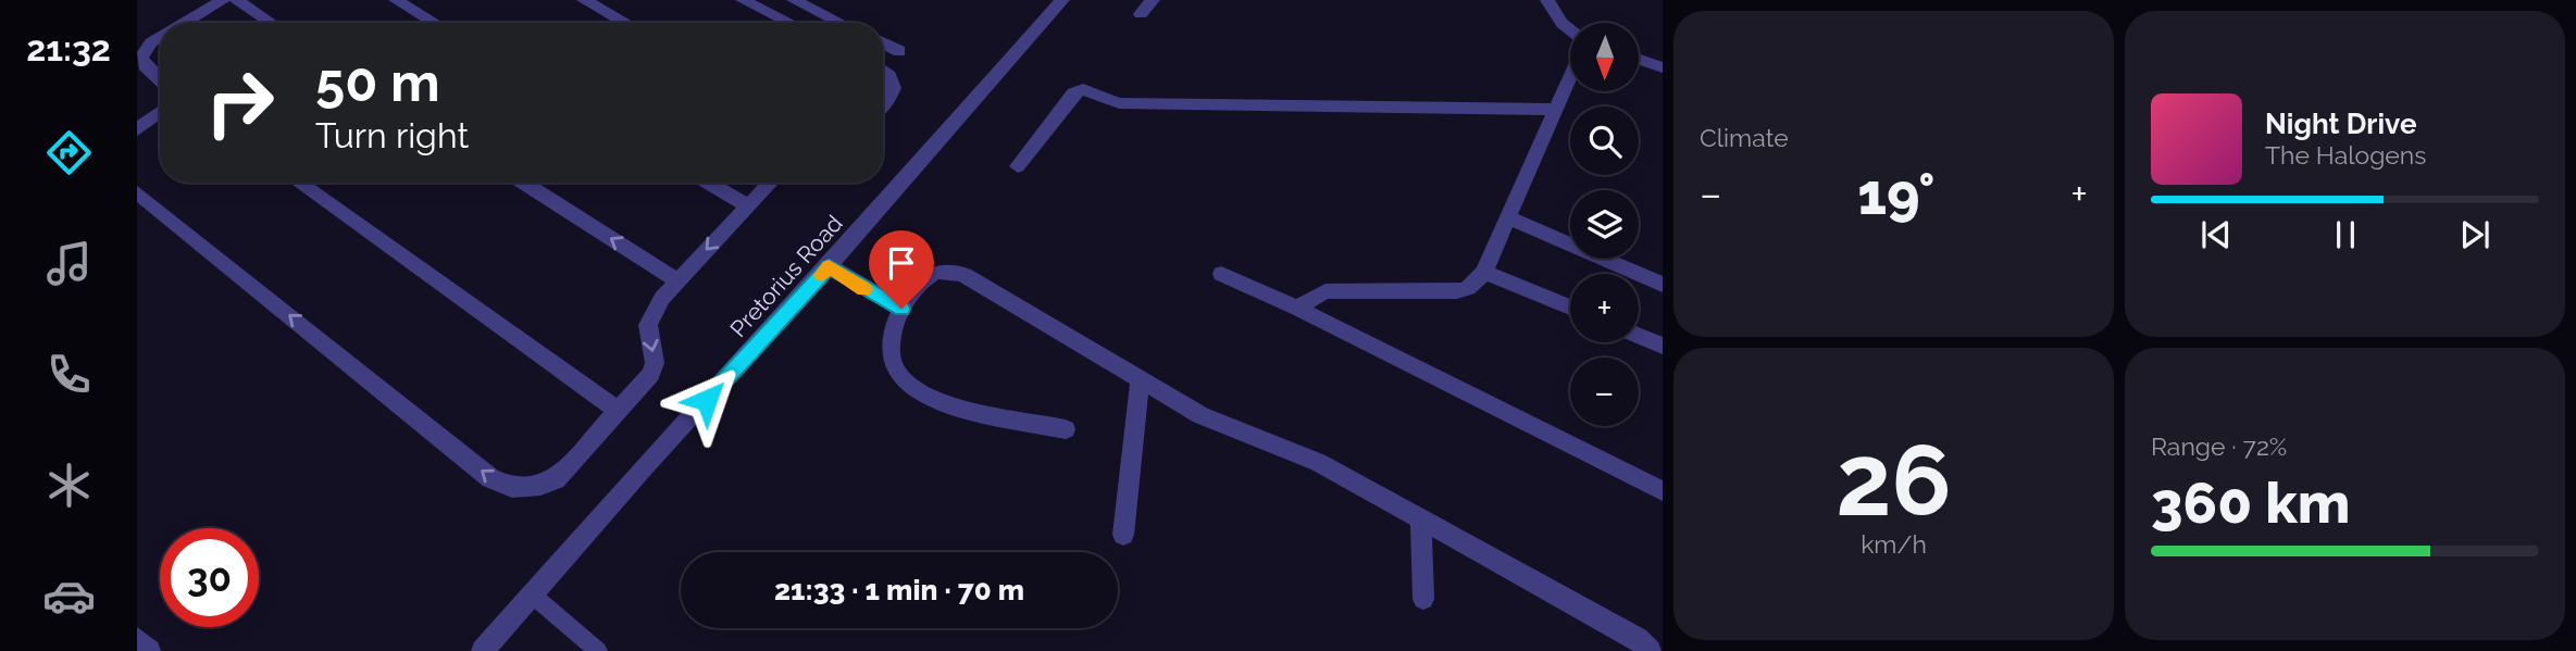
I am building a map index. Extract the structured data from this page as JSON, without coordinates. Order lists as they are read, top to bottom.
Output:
{
  "streets": {
    "street": ["Pretorius Road"]
  },
  "north": "bottom",
  "page": {
    "tabs": "21:32",
    "tile": [
      "Climate",
      ["26", "km/h"],
      ["Range · 72%", "360 km"]
    ],
    "map_buttons": ["+", "−"],
    "turn": ["50 m", "Turn right"],
    "song": ["Night Drive", "The Halogens"],
    "heat": ["−", "19°", "+"],
    "limit": "30",
    "trip": "21:33 · 1 min · 70 m"
  }
}
